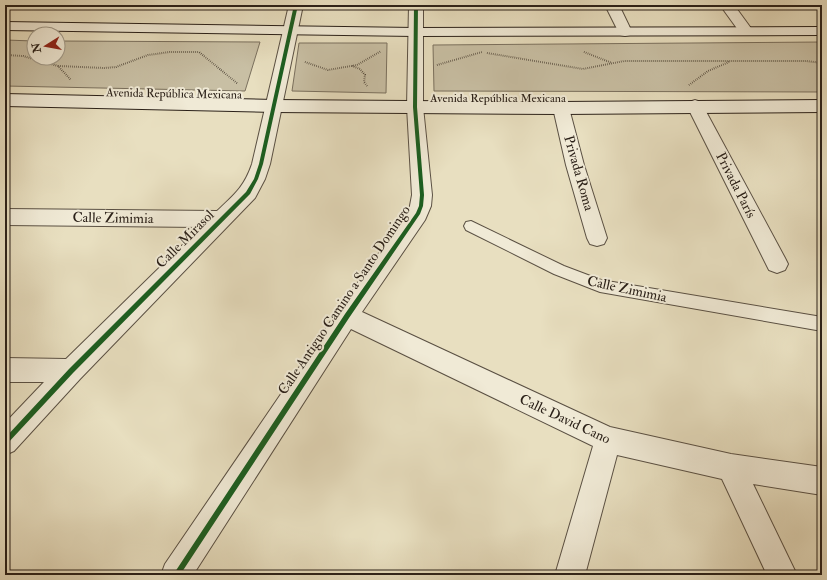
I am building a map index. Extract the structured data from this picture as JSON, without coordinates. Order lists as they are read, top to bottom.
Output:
{
  "streets": {
    "street": [
      "Avenida República Mexicana",
      "Privada Roma",
      "Privada París",
      "Calle Zimimia",
      "Calle Mirasol",
      "Calle Antiguo Camino a Santo Domingo",
      "Calle David Cano"
    ]
  },
  "crossings": [
    ["Avenida República Mexicana", "Privada Roma"],
    ["Avenida República Mexicana", "Privada París"],
    ["Avenida República Mexicana", "Calle Mirasol"],
    ["Avenida República Mexicana", "Calle Antiguo Camino a Santo Domingo"],
    ["Calle Zimimia", "Calle Mirasol"],
    ["Calle Antiguo Camino a Santo Domingo", "Calle David Cano"]
  ],
  "north": "left"
}
